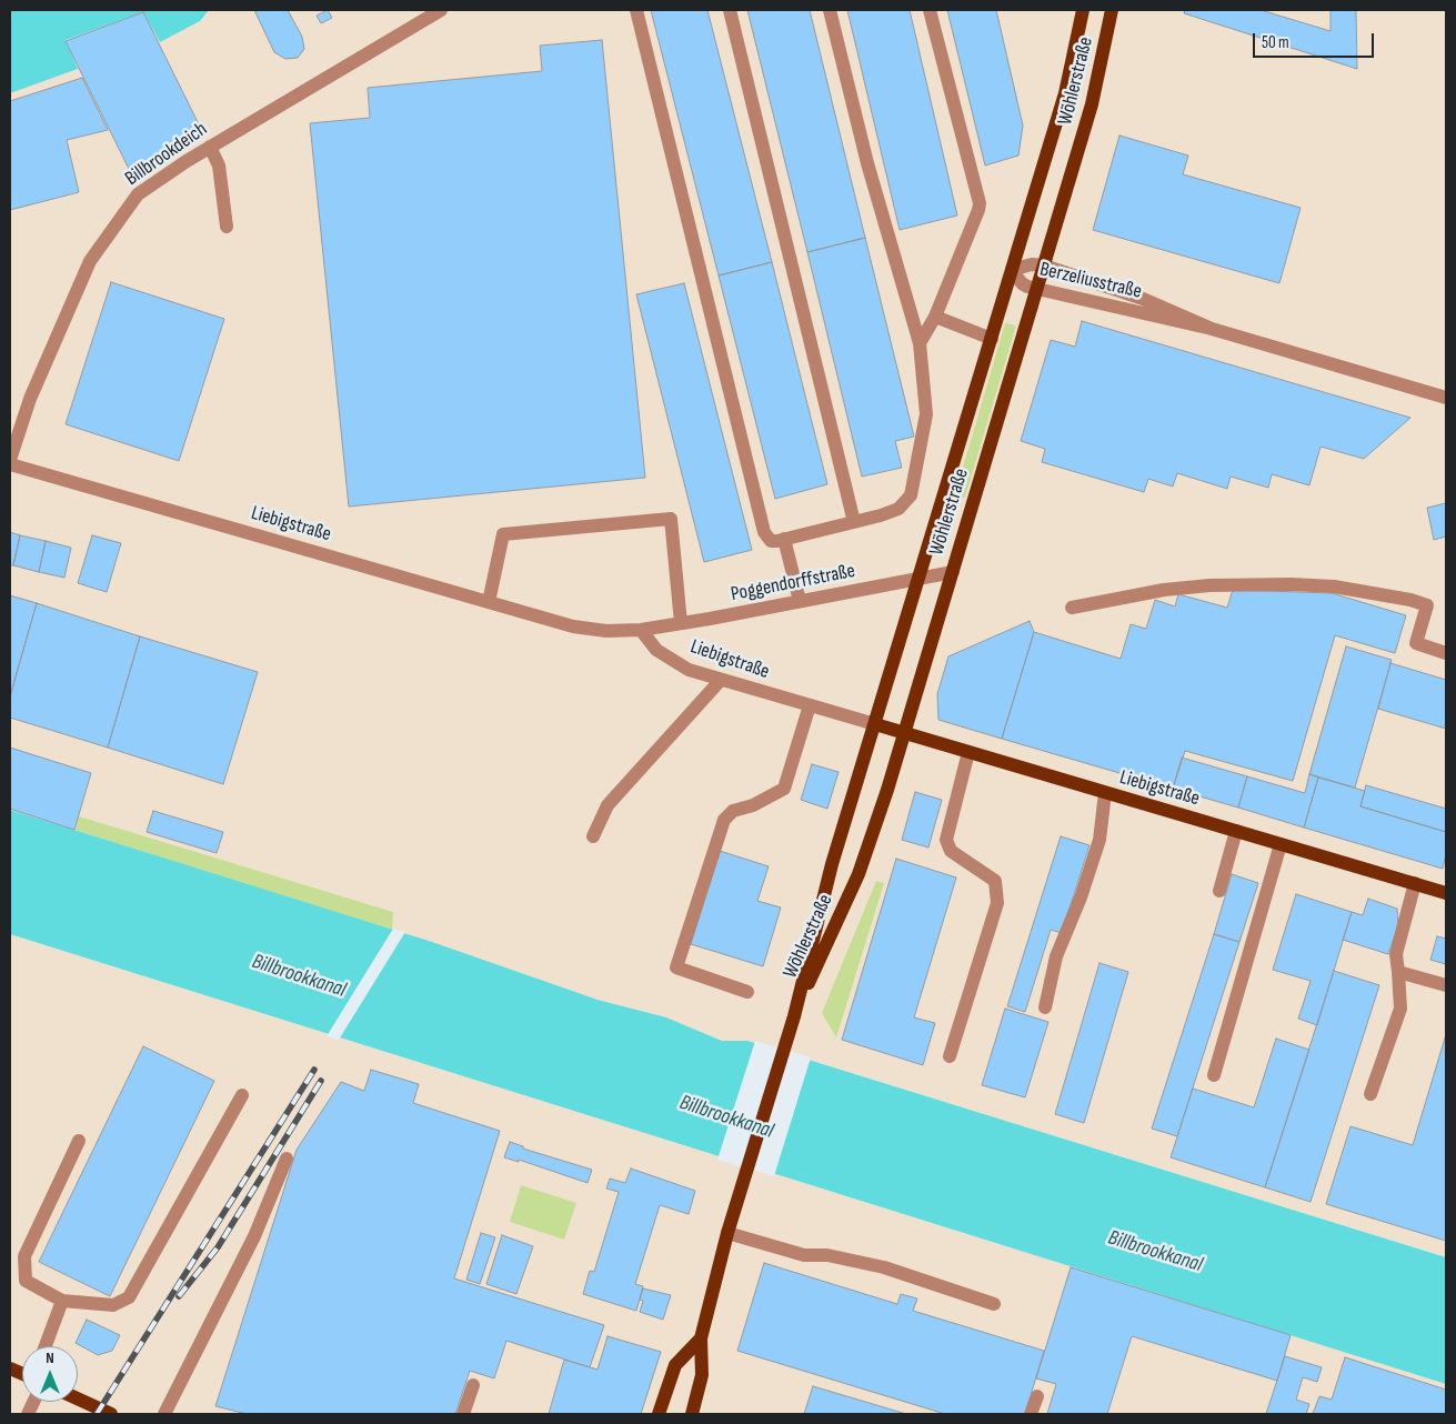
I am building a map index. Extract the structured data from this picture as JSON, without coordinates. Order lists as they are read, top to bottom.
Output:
{
  "streets": {
    "main road": ["Wöhlerstraße", "Liebigstraße"],
    "street": ["Billbrookdeich", "Berzeliusstraße", "Poggendorffstraße"]
  },
  "crossings": [
    ["Wöhlerstraße", "Berzeliusstraße"],
    ["Wöhlerstraße", "Liebigstraße"],
    ["Wöhlerstraße", "Poggendorffstraße"],
    ["Liebigstraße", "Poggendorffstraße"]
  ],
  "water": ["Billbrookkanal"],
  "scale_bar": "50 m",
  "north": "top"
}
